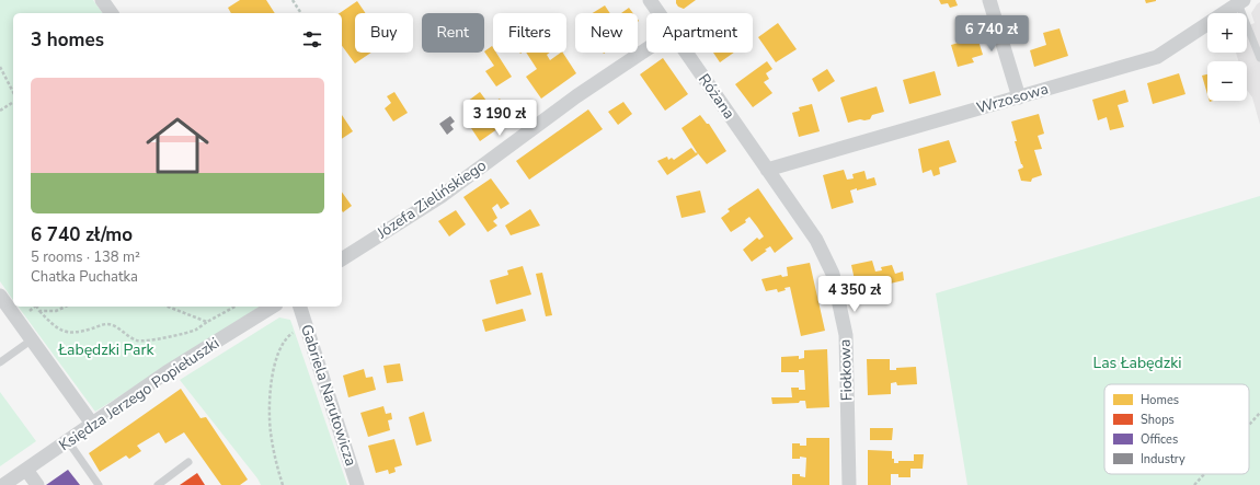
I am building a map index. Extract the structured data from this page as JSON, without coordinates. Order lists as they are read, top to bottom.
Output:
{
  "streets": {
    "street": [
      "Różana",
      "Wrzosowa",
      "Józefa Zielińskiego",
      "Fiołkowa",
      "Księdza Jerzego Popiełuszki",
      "Gabriela Narutowicza"
    ]
  },
  "crossings": [
    ["Różana", "Wrzosowa"],
    ["Różana", "Fiołkowa"],
    ["Wrzosowa", "Fiołkowa"]
  ],
  "parks": ["Łabędzki Park", "Las Łabędzki"],
  "legend": [
    "Homes",
    "Shops",
    "Offices",
    "Industry"
  ],
  "page": {
    "map_buttons": ["+", "−"],
    "chip": [
      "Buy",
      "Rent",
      "Filters",
      "New",
      "Apartment"
    ],
    "heading": "3 homes",
    "price": ["6 740 zł", "3 190 zł", "4 350 zł"],
    "list": [
      {
        "name": "6 740 zł/mo",
        "note": "5 rooms · 138 m² · Chatka Puchatka"
      }
    ]
  }
}
